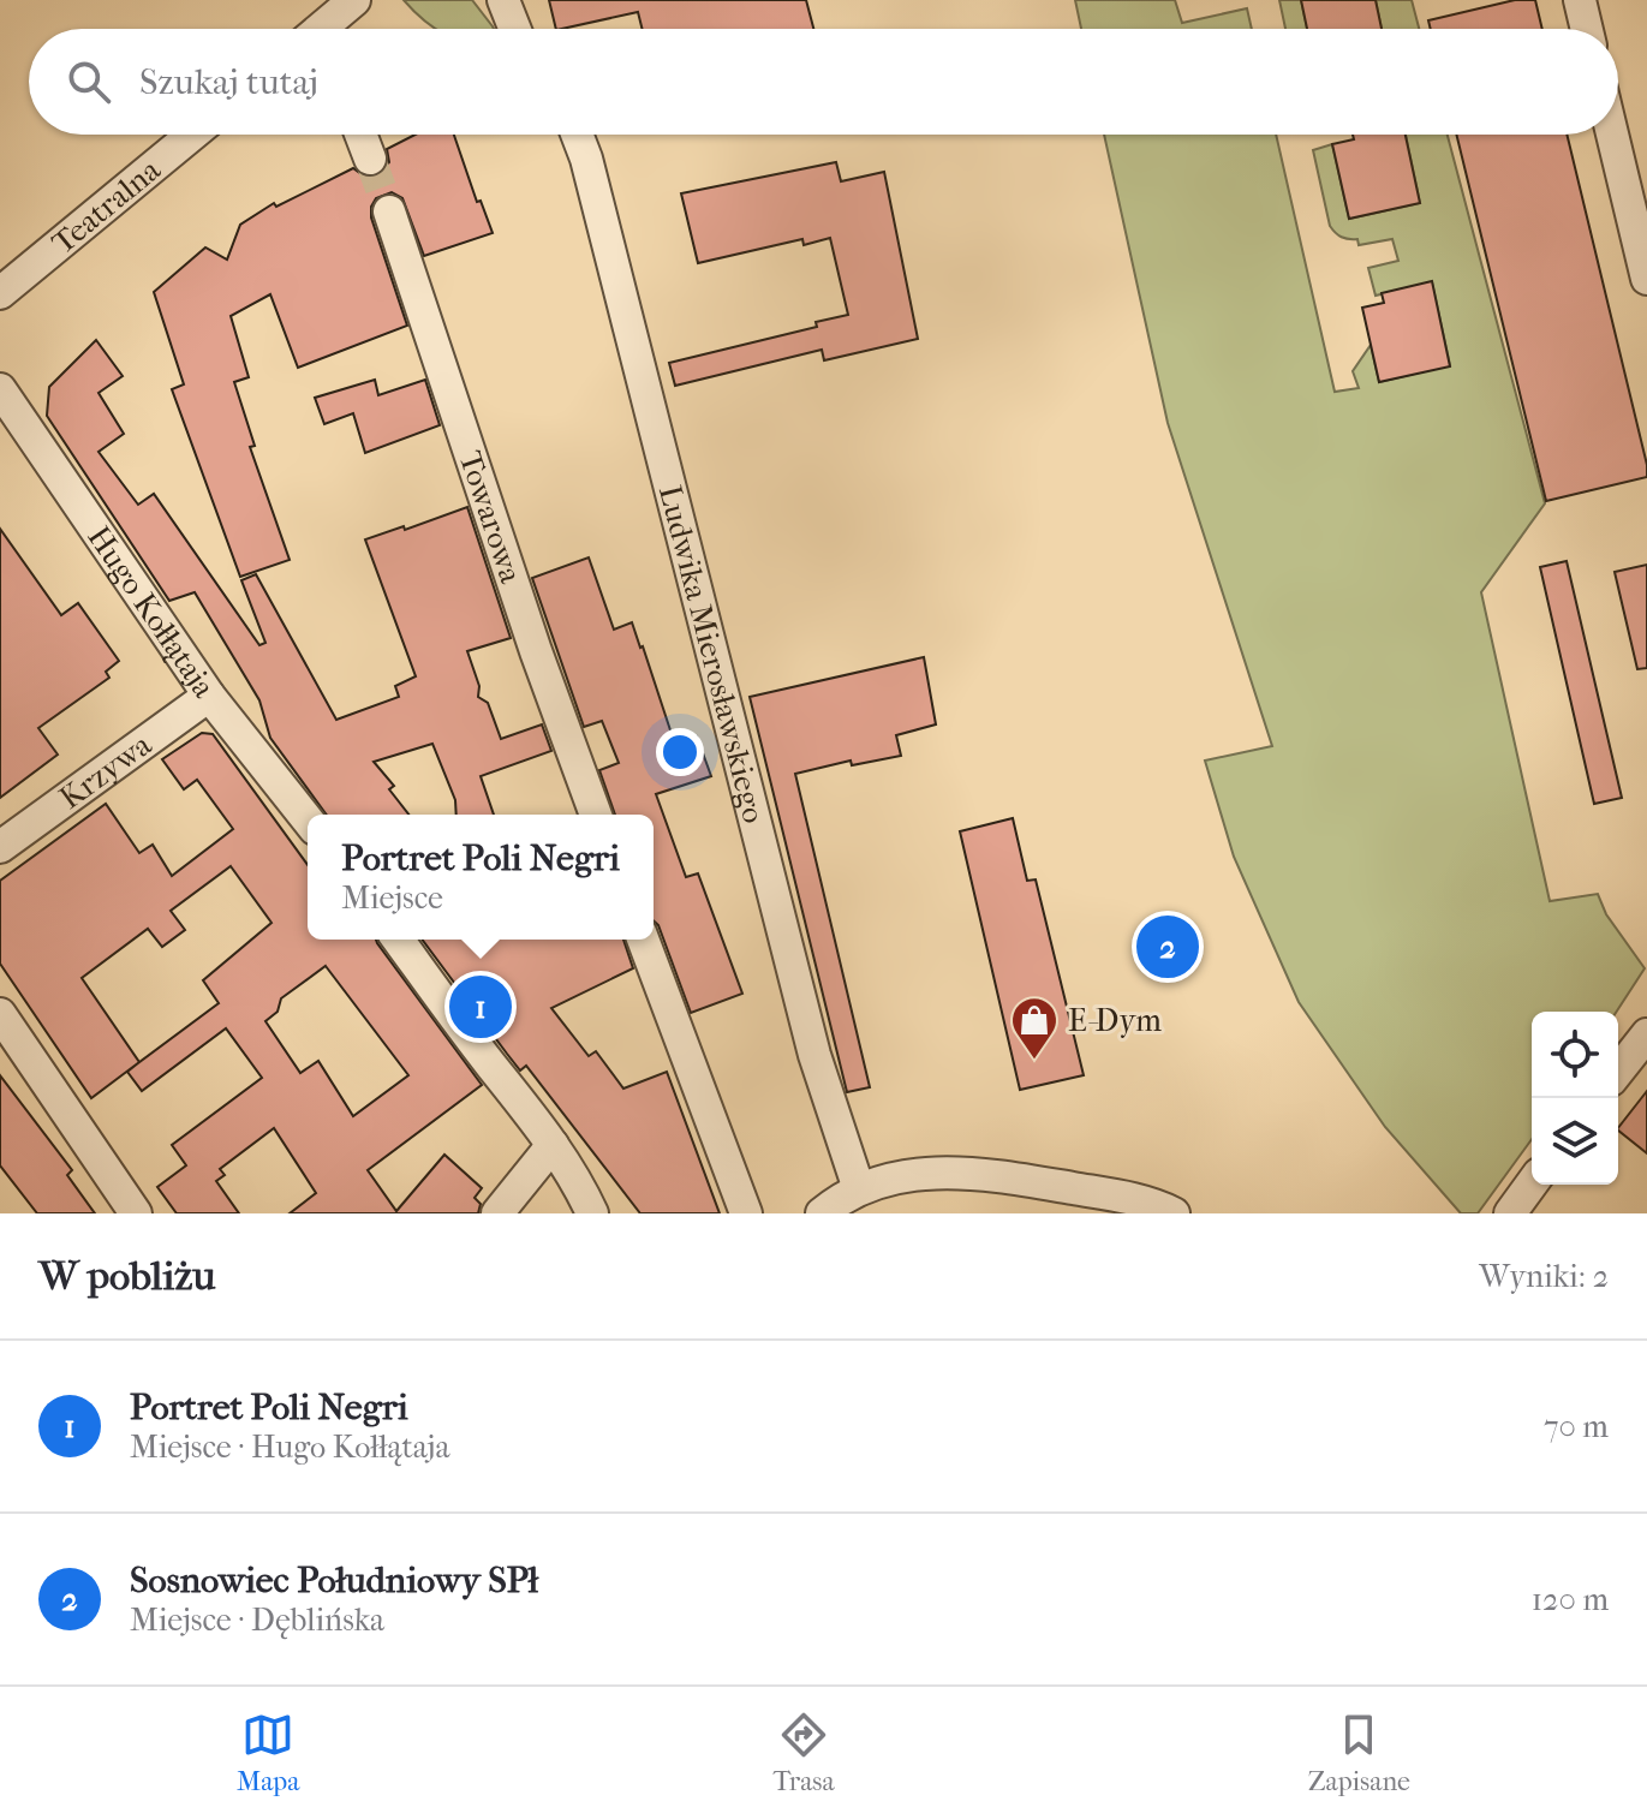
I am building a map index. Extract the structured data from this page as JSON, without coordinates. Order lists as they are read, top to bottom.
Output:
{
  "streets": {
    "street": [
      "Teatralna",
      "Towarowa",
      "Hugo Kołłątaja",
      "Ludwika Mierosławskiego",
      "Krzywa"
    ]
  },
  "crossings": [
    ["Hugo Kołłątaja", "Krzywa"]
  ],
  "places": {
    "shop": ["E-Dym"]
  },
  "page": {
    "search": "Szukaj tutaj",
    "popup": ["Portret Poli Negri", "Miejsce"],
    "pins": ["2", "1"],
    "heading": ["W pobliżu", "Wyniki: 2"],
    "list": [
      {
        "mark": "1",
        "name": "Portret Poli Negri",
        "note": "Miejsce · Hugo Kołłątaja",
        "value": "70 m"
      },
      {
        "mark": "2",
        "name": "Sosnowiec Południowy SPł",
        "note": "Miejsce · Dęblińska",
        "value": "120 m"
      }
    ],
    "nav": ["Mapa", "Trasa", "Zapisane"]
  }
}
